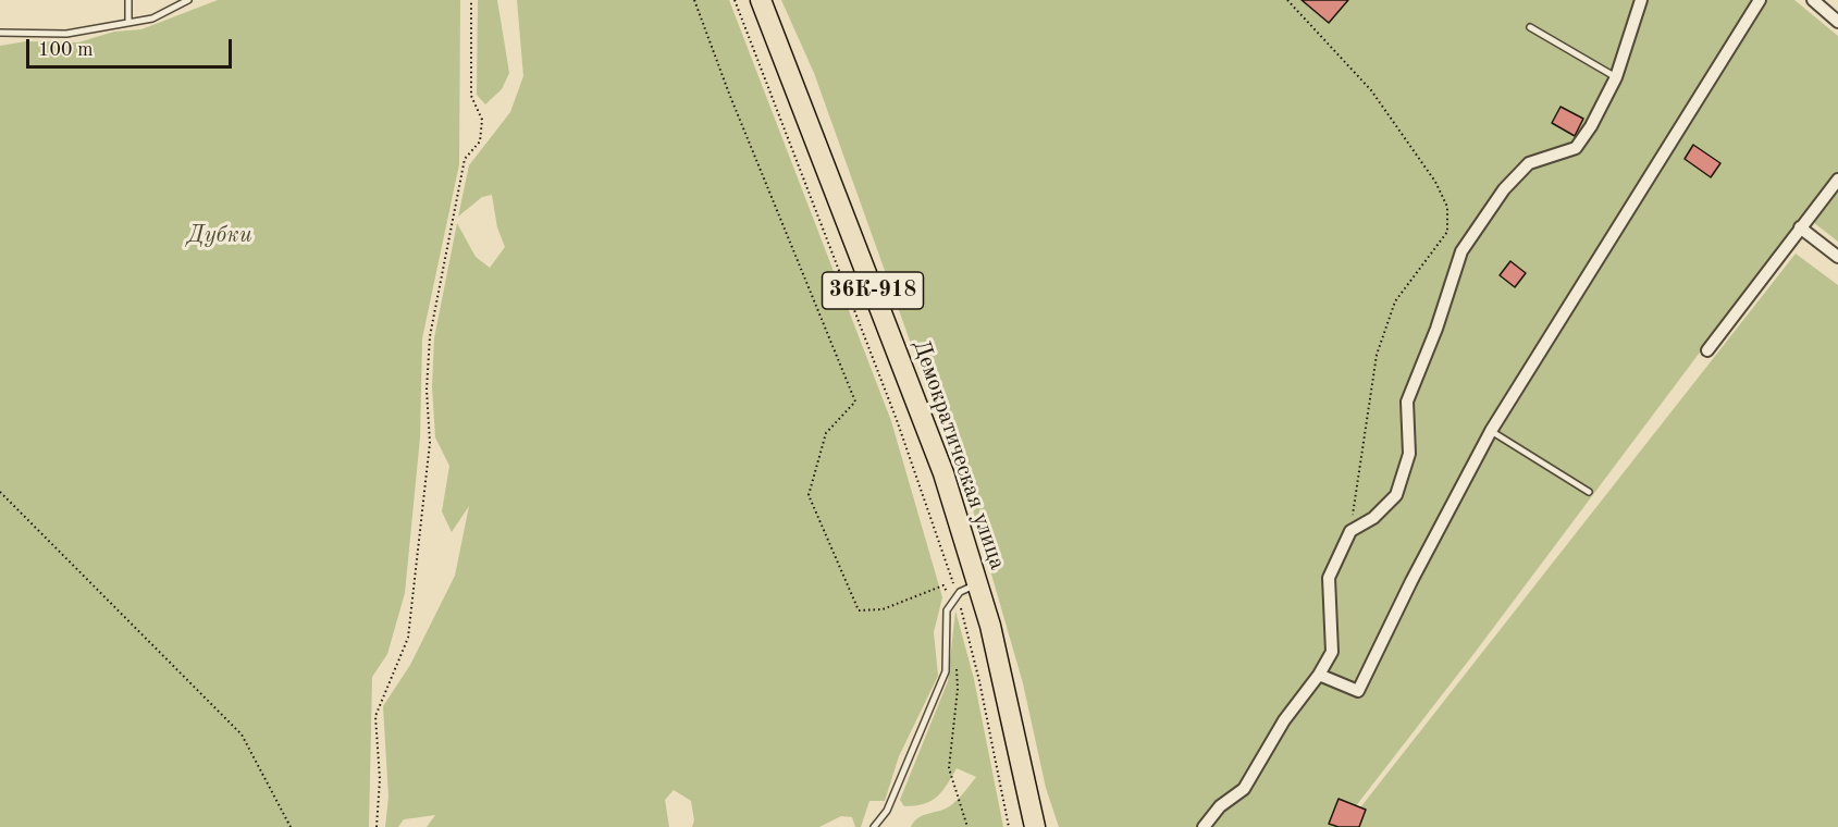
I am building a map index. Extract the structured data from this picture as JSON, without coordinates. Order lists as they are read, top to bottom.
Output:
{
  "streets": {
    "main road": ["36К-918", "Демократическая улица"]
  },
  "parks": ["Дубки"],
  "scale_bar": "100 m"
}
